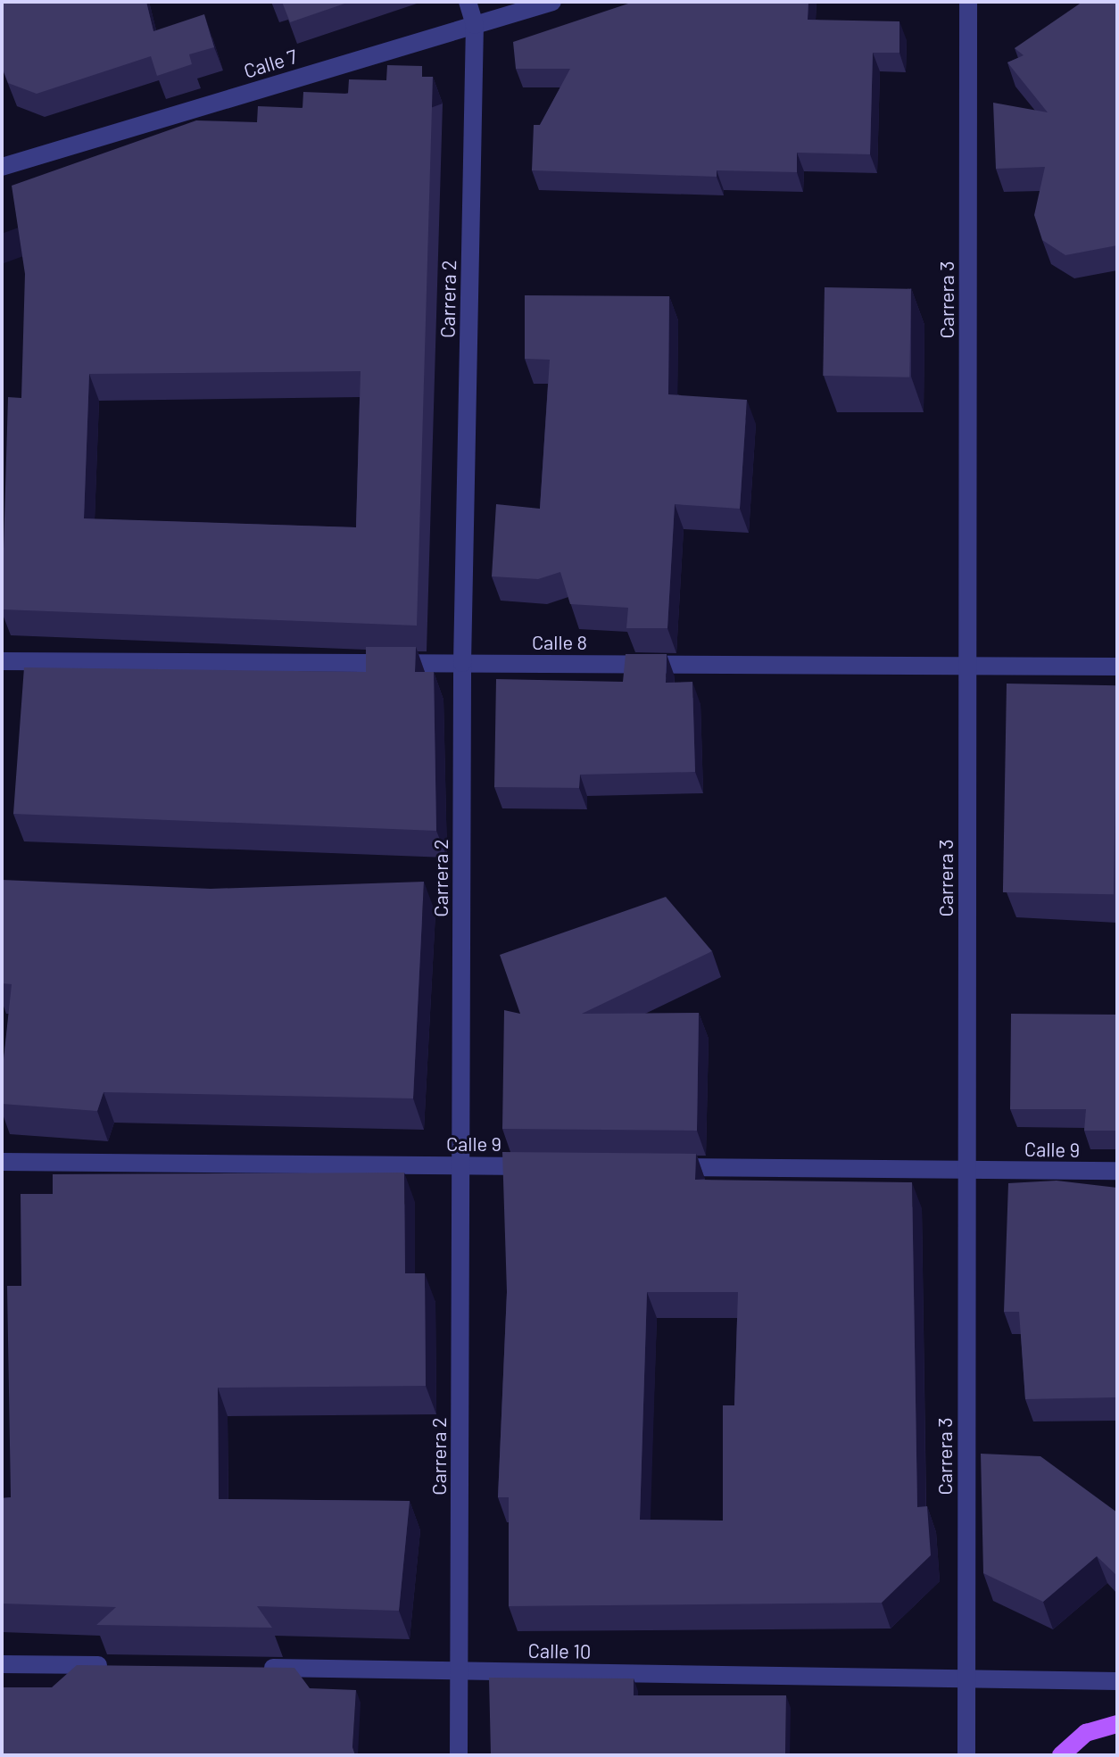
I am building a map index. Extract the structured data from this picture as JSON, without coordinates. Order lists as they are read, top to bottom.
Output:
{
  "streets": {
    "street": [
      "Calle 7",
      "Carrera 2",
      "Carrera 3",
      "Calle 8",
      "Calle 9",
      "Calle 10"
    ]
  },
  "crossings": [
    ["Calle 7", "Carrera 2"],
    ["Carrera 2", "Calle 8"],
    ["Carrera 2", "Calle 9"],
    ["Carrera 2", "Calle 10"],
    ["Carrera 3", "Calle 8"],
    ["Carrera 3", "Calle 9"],
    ["Carrera 3", "Calle 10"]
  ]
}
